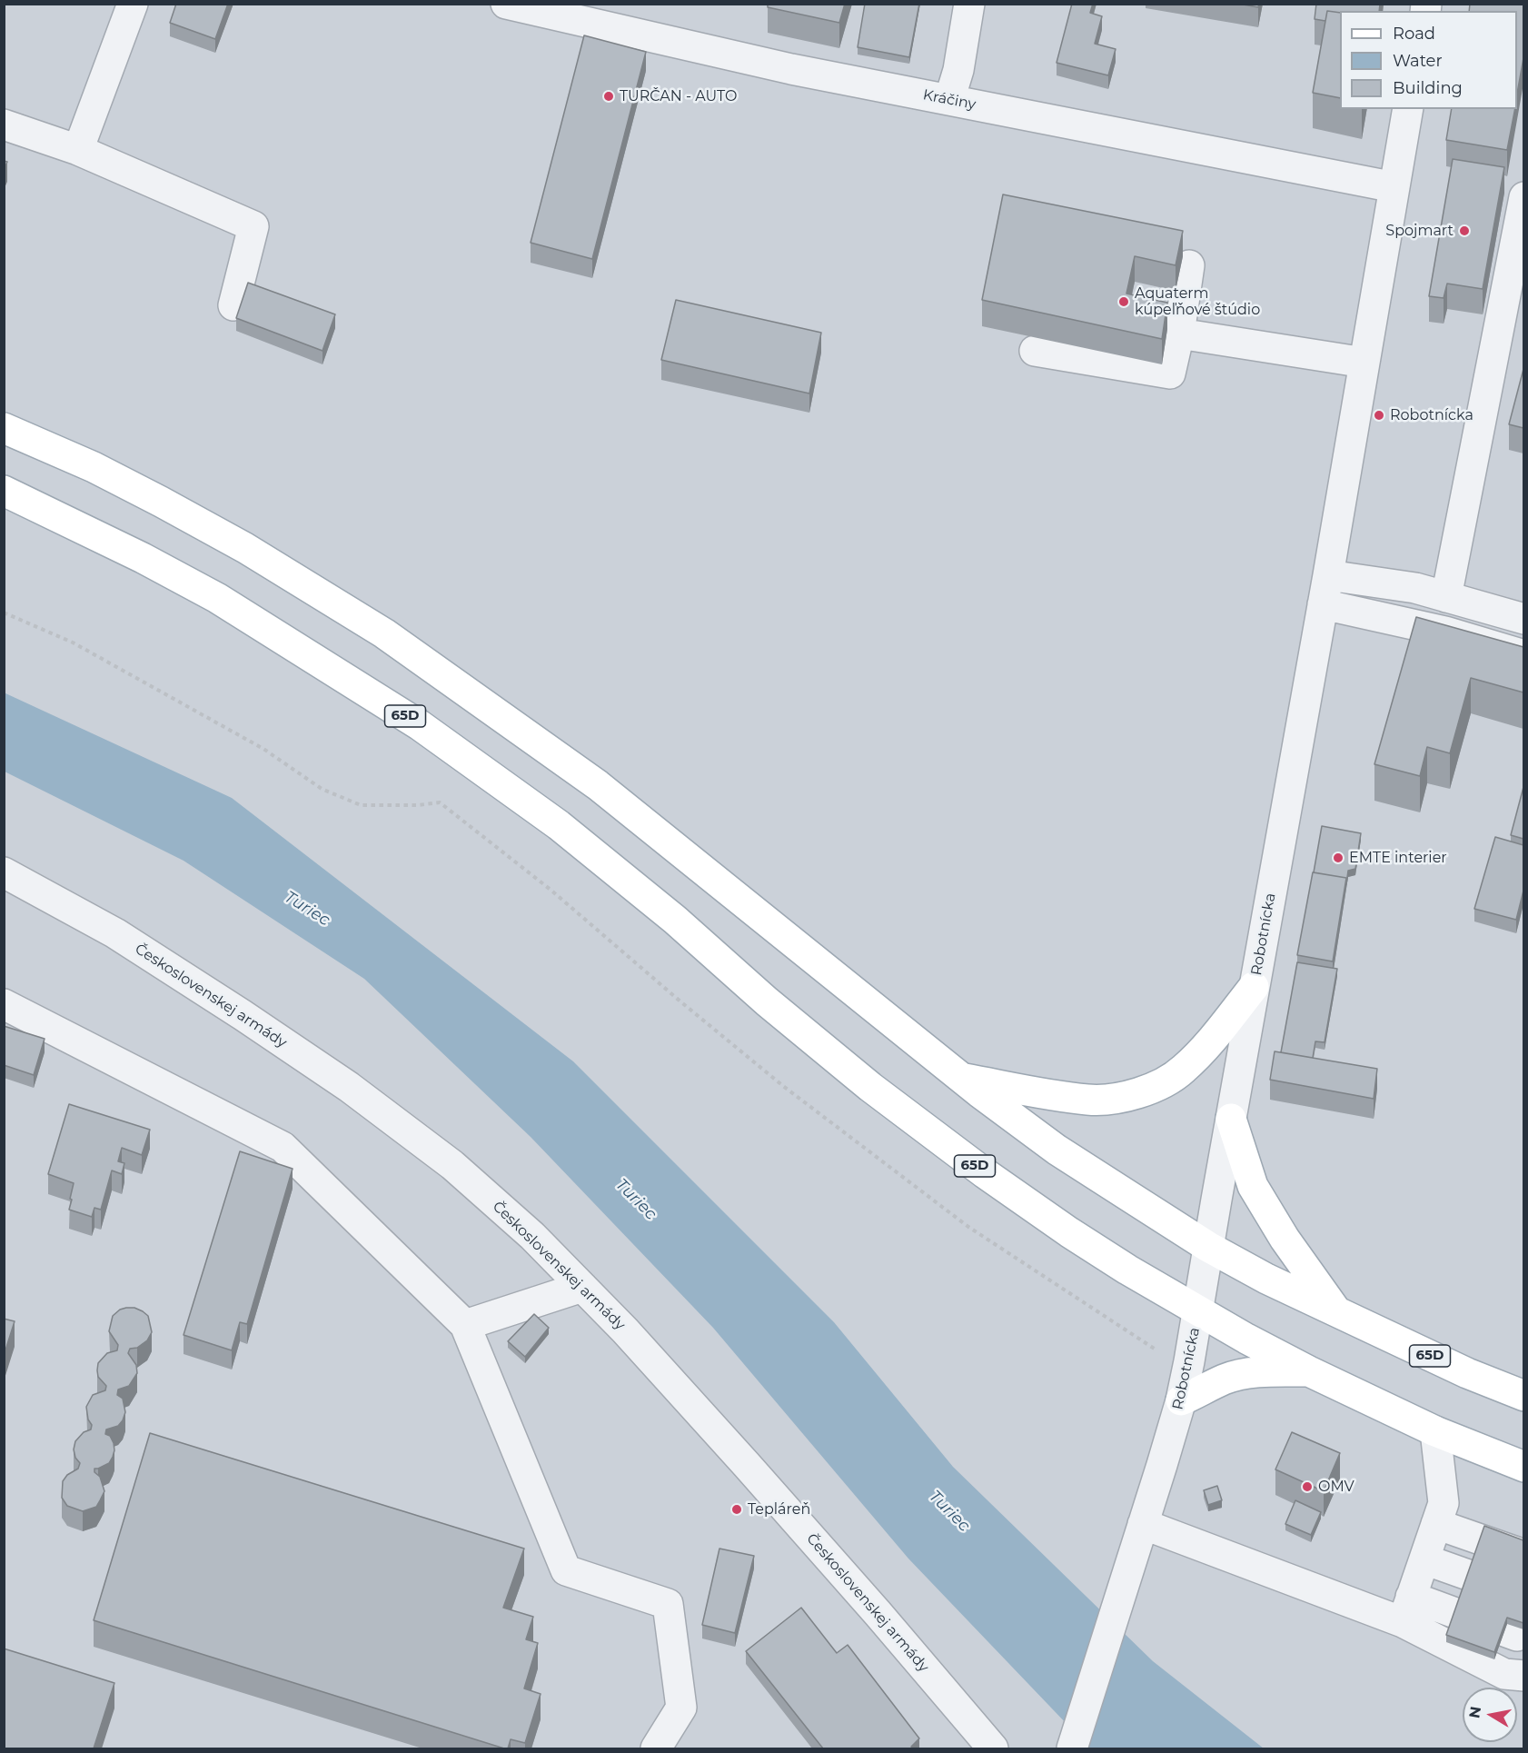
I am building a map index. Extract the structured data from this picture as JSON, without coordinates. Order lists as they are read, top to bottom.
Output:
{
  "streets": {
    "main road": ["65D"],
    "street": ["Kráčiny", "Robotnícka", "Československej armády"]
  },
  "crossings": [
    ["Kráčiny", "Robotnícka"],
    ["65D", "Robotnícka"]
  ],
  "water": ["Turiec"],
  "places": [
    "TURČAN - AUTO",
    "Spojmart",
    "Aquaterm kúpeľňové štúdio",
    "Robotnícka",
    "EMTE interier",
    "OMV",
    "Tepláreň"
  ],
  "legend": ["Road", "Water", "Building"],
  "north": "left"
}
